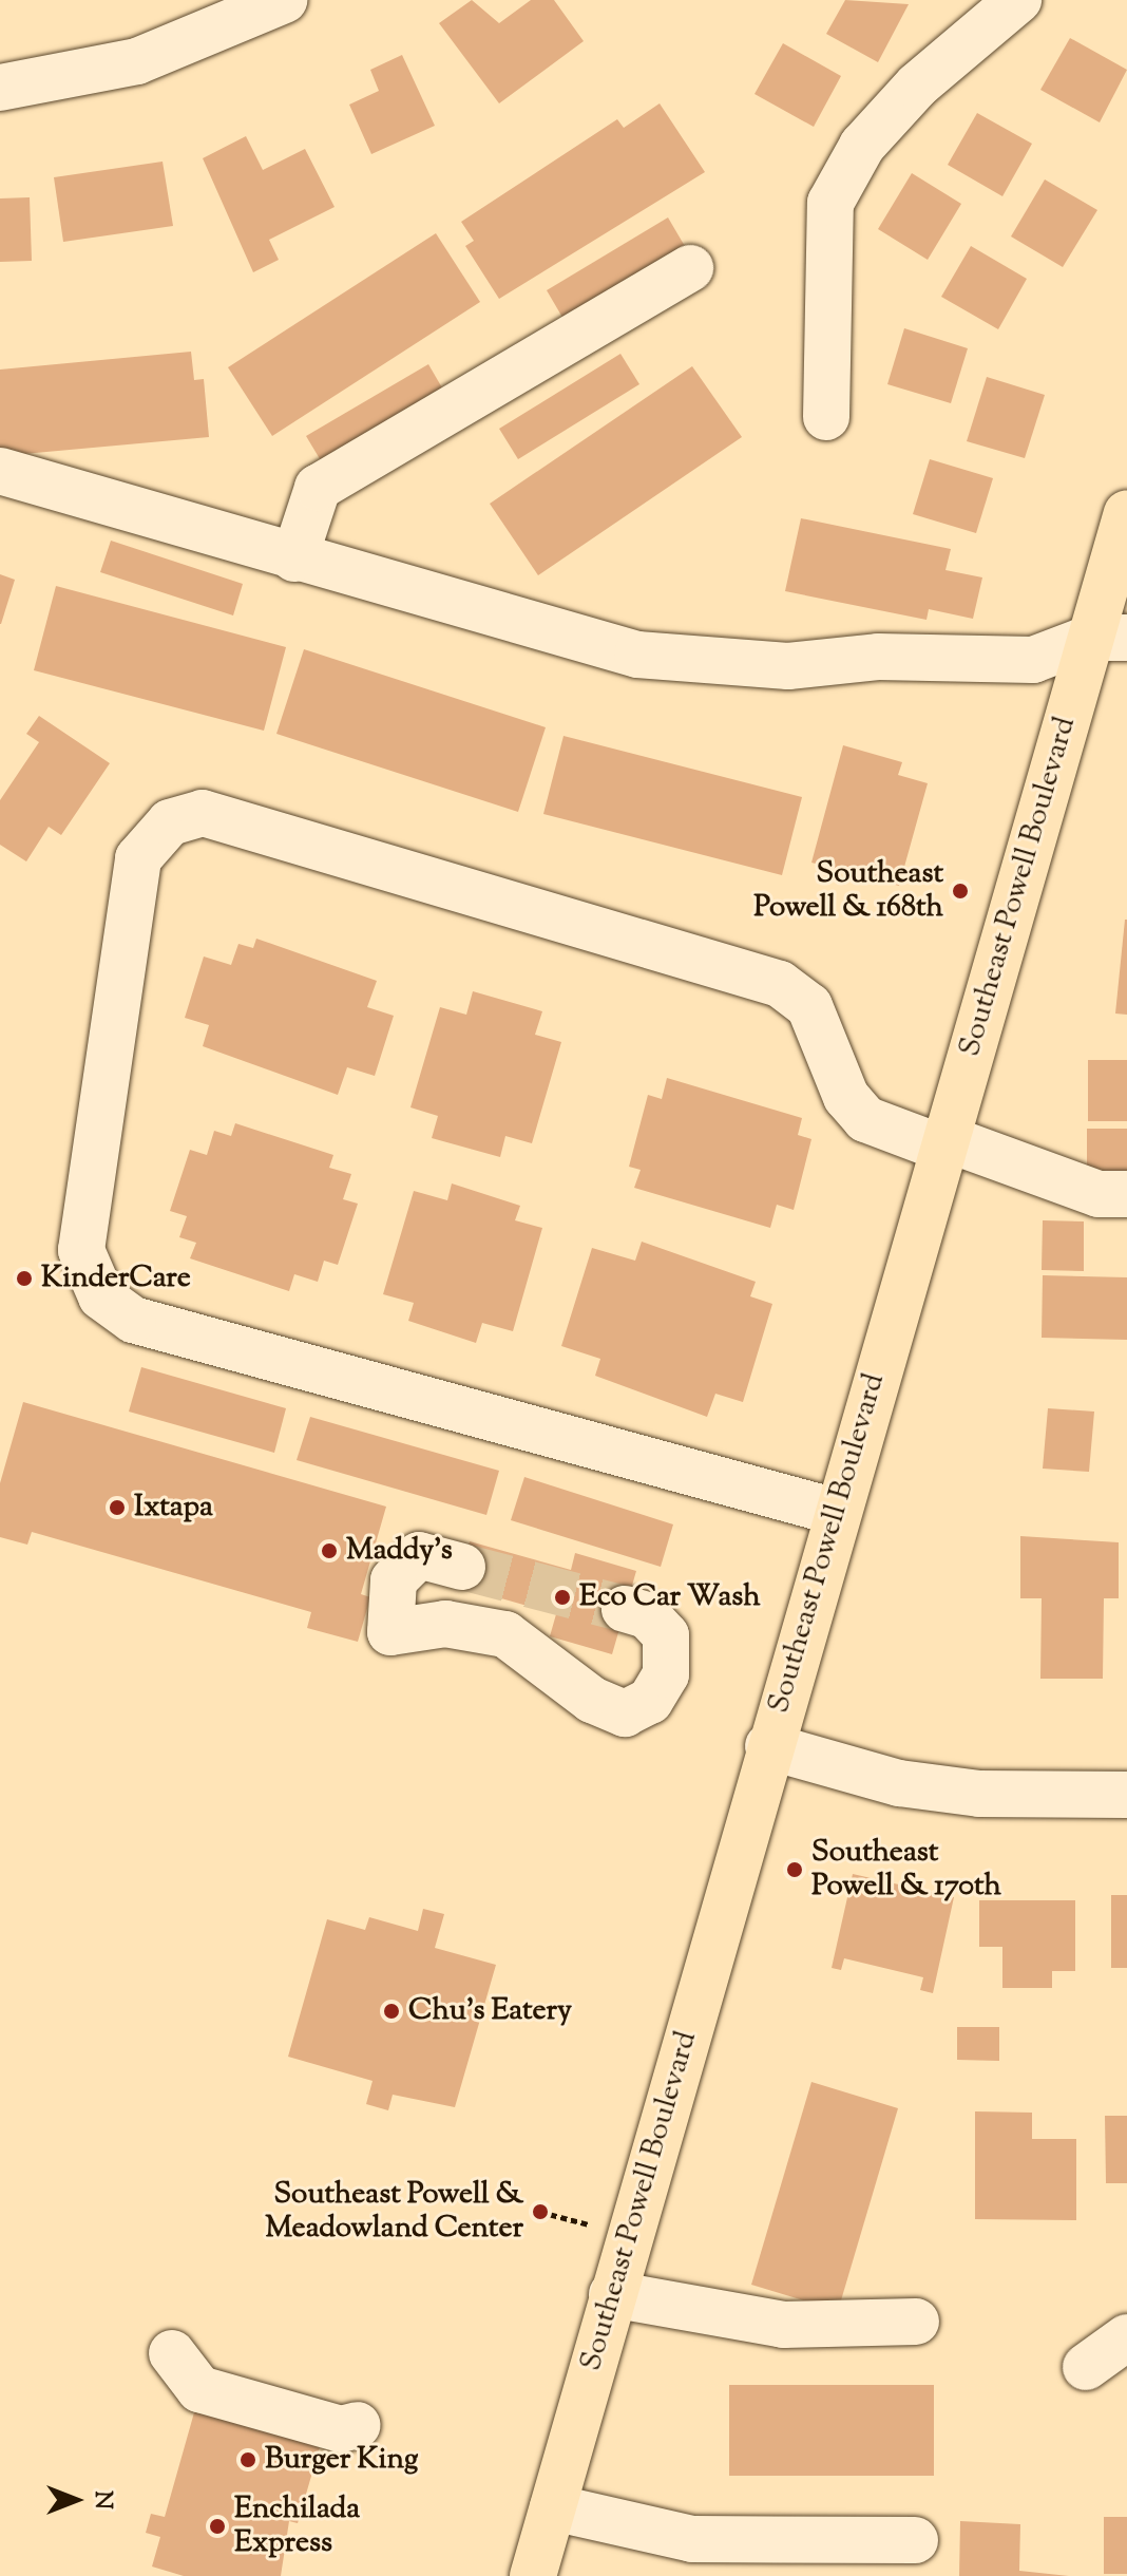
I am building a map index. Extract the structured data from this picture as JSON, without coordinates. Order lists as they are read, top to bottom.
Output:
{
  "streets": {
    "main road": ["Southeast Powell Boulevard"]
  },
  "places": [
    "Southeast Powell & 168th",
    "KinderCare",
    "Ixtapa",
    "Maddy's",
    "Eco Car Wash",
    "Southeast Powell & 170th",
    "Chu's Eatery",
    "Southeast Powell & Meadowland Center",
    "Burger King",
    "Enchilada Express"
  ],
  "north": "right"
}
